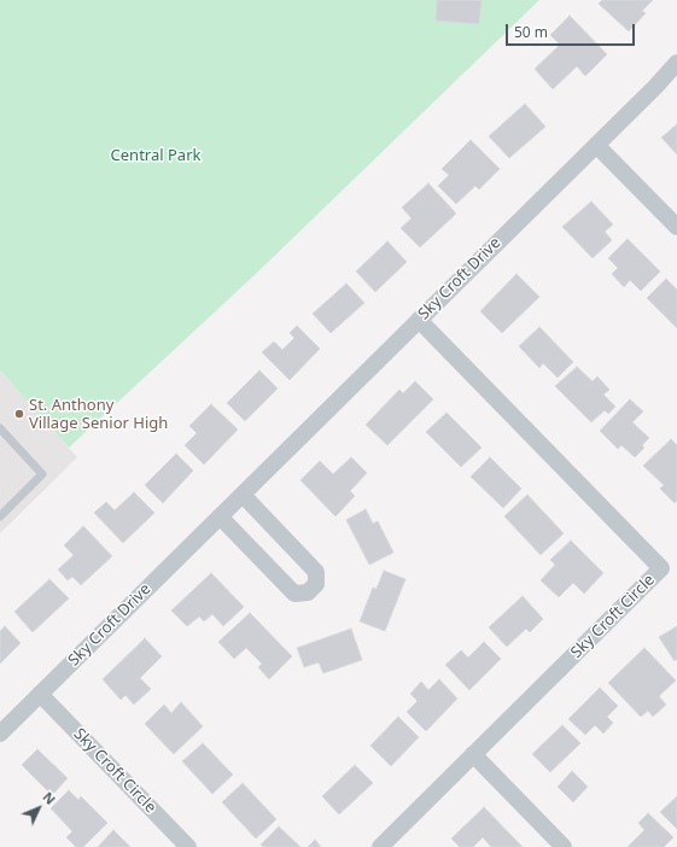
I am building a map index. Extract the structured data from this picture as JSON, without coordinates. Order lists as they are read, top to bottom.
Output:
{
  "streets": {
    "street": ["Sky Croft Drive", "Sky Croft Circle"]
  },
  "crossings": [
    ["Sky Croft Drive", "Sky Croft Circle"]
  ],
  "parks": ["Central Park"],
  "places": ["St. Anthony Village Senior High"],
  "scale_bar": "50 m",
  "north": "top right"
}
